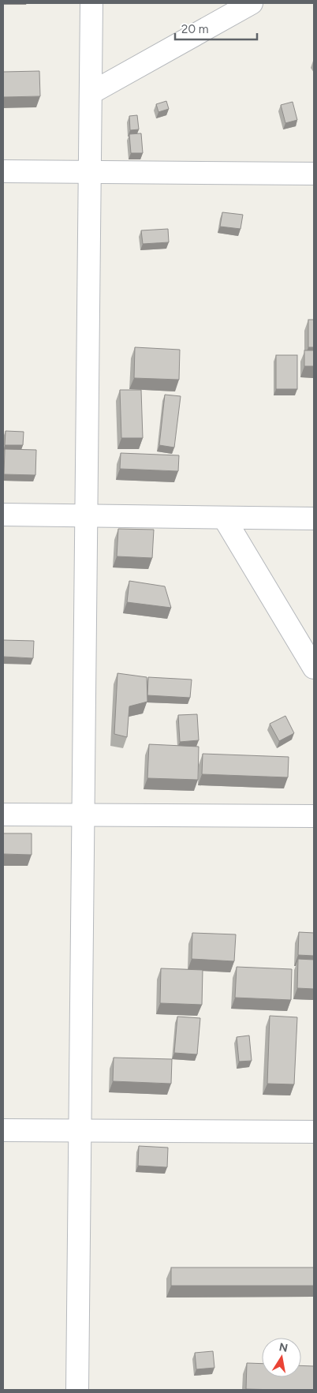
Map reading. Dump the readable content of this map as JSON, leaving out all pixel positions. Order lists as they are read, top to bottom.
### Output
{
  "scale_bar": "20 m",
  "north": "top"
}
